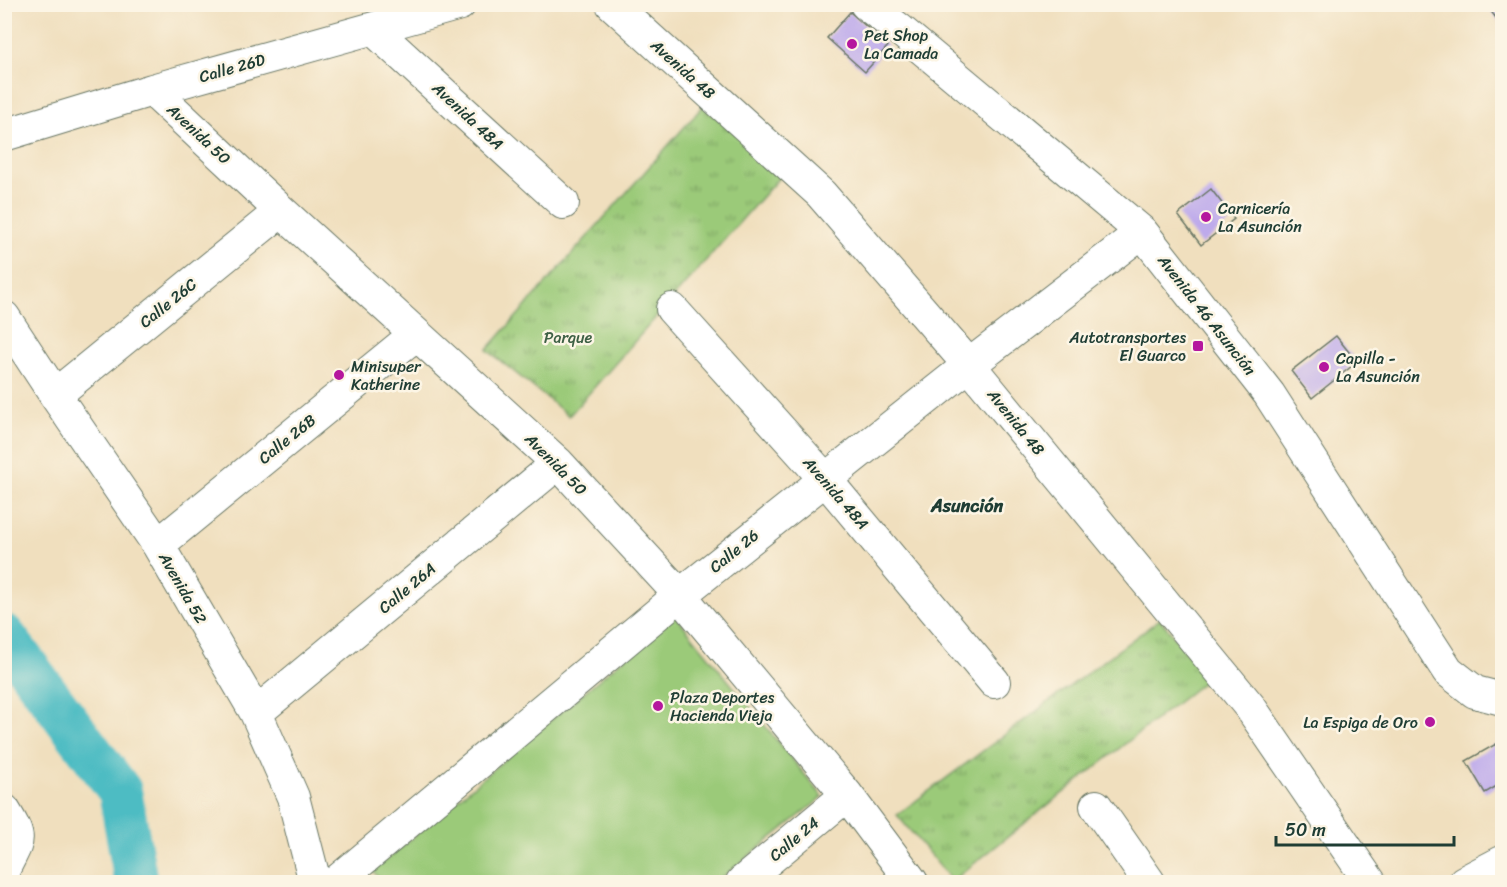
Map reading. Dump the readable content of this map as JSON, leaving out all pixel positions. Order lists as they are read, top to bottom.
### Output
{
  "streets": {
    "street": [
      "Calle 26D",
      "Avenida 48",
      "Avenida 48A",
      "Avenida 50",
      "Calle 26C",
      "Avenida 46 Asunción",
      "Calle 26B",
      "Calle 26",
      "Avenida 52",
      "Calle 26A",
      "Calle 24"
    ]
  },
  "crossings": [
    ["Calle 26D", "Avenida 48A"],
    ["Calle 26D", "Avenida 50"],
    ["Avenida 48", "Calle 26"],
    ["Avenida 48A", "Calle 26"],
    ["Avenida 50", "Calle 26C"],
    ["Avenida 50", "Calle 26B"],
    ["Avenida 50", "Calle 26"],
    ["Avenida 50", "Calle 26A"],
    ["Avenida 50", "Calle 24"],
    ["Calle 26C", "Avenida 52"],
    ["Avenida 46 Asunción", "Calle 26"],
    ["Calle 26B", "Avenida 52"],
    ["Avenida 52", "Calle 26A"]
  ],
  "districts": ["Asunción"],
  "parks": ["Parque"],
  "places": {
    "other": [
      "Pet Shop La Camada",
      "Carnicería La Asunción",
      "Capilla - La Asunción",
      "Minisuper Katherine",
      "Plaza Deportes Hacienda Vieja",
      "La Espiga de Oro"
    ],
    "transit": ["Autotransportes El Guarco"]
  },
  "scale_bar": "50 m"
}
